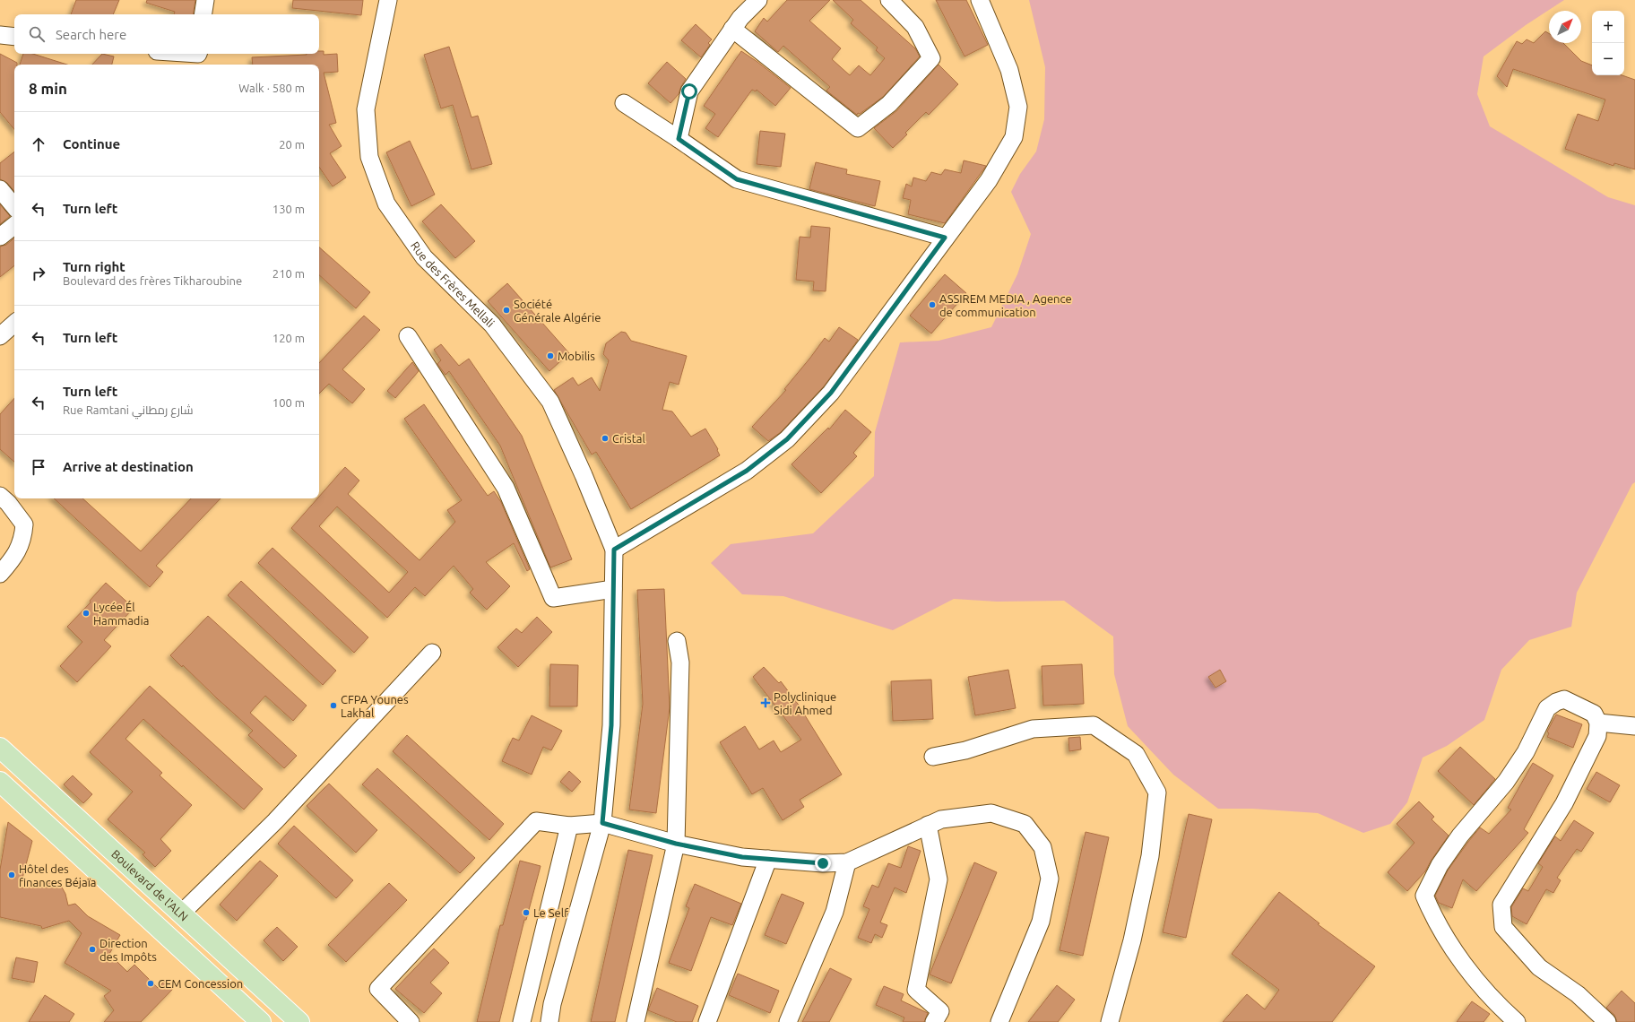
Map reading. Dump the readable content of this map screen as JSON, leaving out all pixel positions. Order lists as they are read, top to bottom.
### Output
{
  "streets": {
    "main road": ["Boulevard de l'ALN"],
    "street": ["Rue des Frères Mellali"]
  },
  "places": {
    "other": [
      "ASSIREM MEDIA , Agence de communication",
      "Société Générale Algérie",
      "Mobilis",
      "Cristal",
      "Lycée Él Hammadia",
      "CFPA Younes Lakhal",
      "Hôtel des finances Béjaïa",
      "Le Self",
      "Direction des Impôts",
      "CEM Concession"
    ],
    "health": ["Polyclinique Sidi Ahmed"]
  },
  "north": "top right",
  "page": {
    "map_buttons": ["+", "−"],
    "search": "Search here",
    "heading": ["8 min", "Walk · 580 m"],
    "list": [
      ["Continue", "20 m"],
      ["Turn left", "130 m"],
      ["Turn right", "Boulevard des frères Tikharoubine", "210 m"],
      ["Turn left", "120 m"],
      ["Turn left", "Rue Ramtani شارع رمطاني", "100 m"],
      "Arrive at destination"
    ]
  }
}
